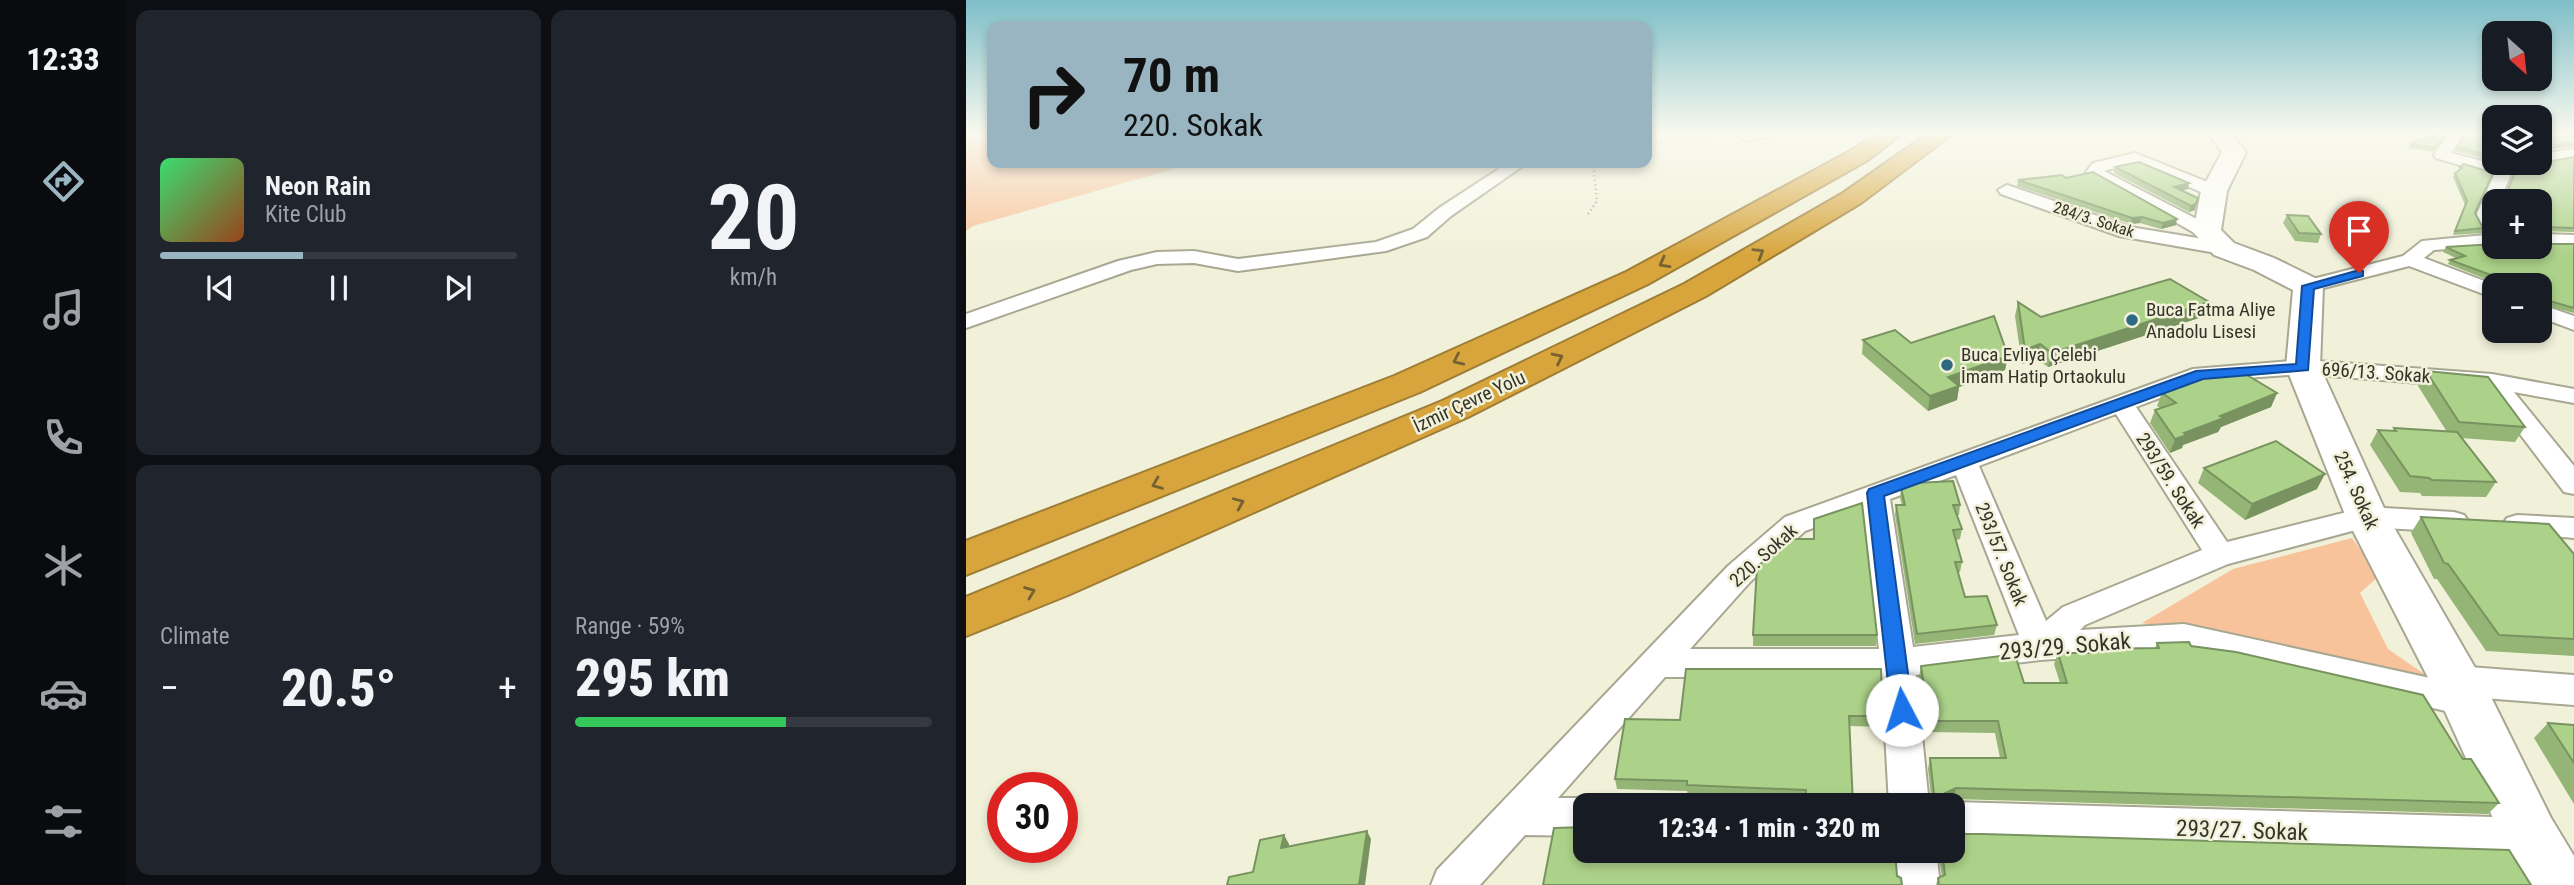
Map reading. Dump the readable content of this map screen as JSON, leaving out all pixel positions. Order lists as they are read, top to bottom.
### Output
{
  "streets": {
    "highway": ["İzmir Çevre Yolu"],
    "street": [
      "284/3. Sokak",
      "696/13. Sokak",
      "293/59. Sokak",
      "254. Sokak",
      "293/57. Sokak",
      "220. Sokak",
      "293/29. Sokak",
      "293/27. Sokak"
    ]
  },
  "crossings": [
    ["696/13. Sokak", "254. Sokak"],
    ["696/13. Sokak", "220. Sokak"],
    ["293/59. Sokak", "220. Sokak"],
    ["254. Sokak", "220. Sokak"],
    ["254. Sokak", "293/29. Sokak"],
    ["254. Sokak", "293/27. Sokak"],
    ["293/57. Sokak", "220. Sokak"],
    ["293/57. Sokak", "293/29. Sokak"],
    ["220. Sokak", "293/29. Sokak"]
  ],
  "places": ["Buca Fatma Aliye Anadolu Lisesi", "Buca Evliya Çelebi İmam Hatip Ortaokulu"],
  "north": "bottom right",
  "page": {
    "tabs": "12:33",
    "tile": [
      ["20", "km/h"],
      "Climate",
      ["Range · 59%", "295 km"]
    ],
    "map_buttons": ["+", "−"],
    "turn": ["70 m", "220. Sokak"],
    "song": ["Neon Rain", "Kite Club"],
    "heat": ["−", "20.5°", "+"],
    "limit": "30",
    "trip": "12:34 · 1 min · 320 m"
  }
}
